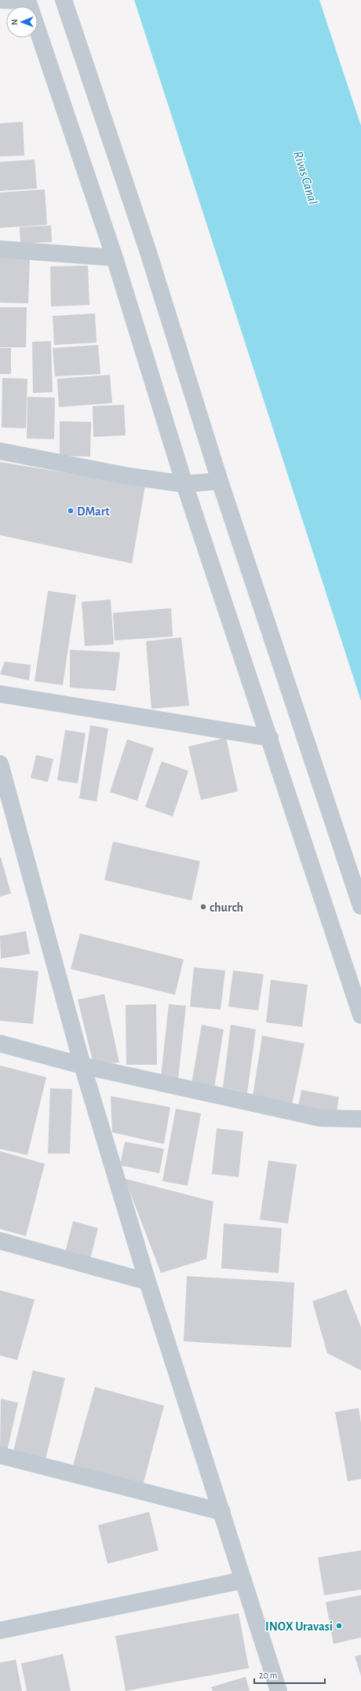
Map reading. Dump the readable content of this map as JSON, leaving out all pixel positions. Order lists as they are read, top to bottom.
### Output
{
  "water": ["Rivas Canal"],
  "places": ["DMart", "church", "INOX Uravasi"],
  "scale_bar": "20 m",
  "north": "left"
}
